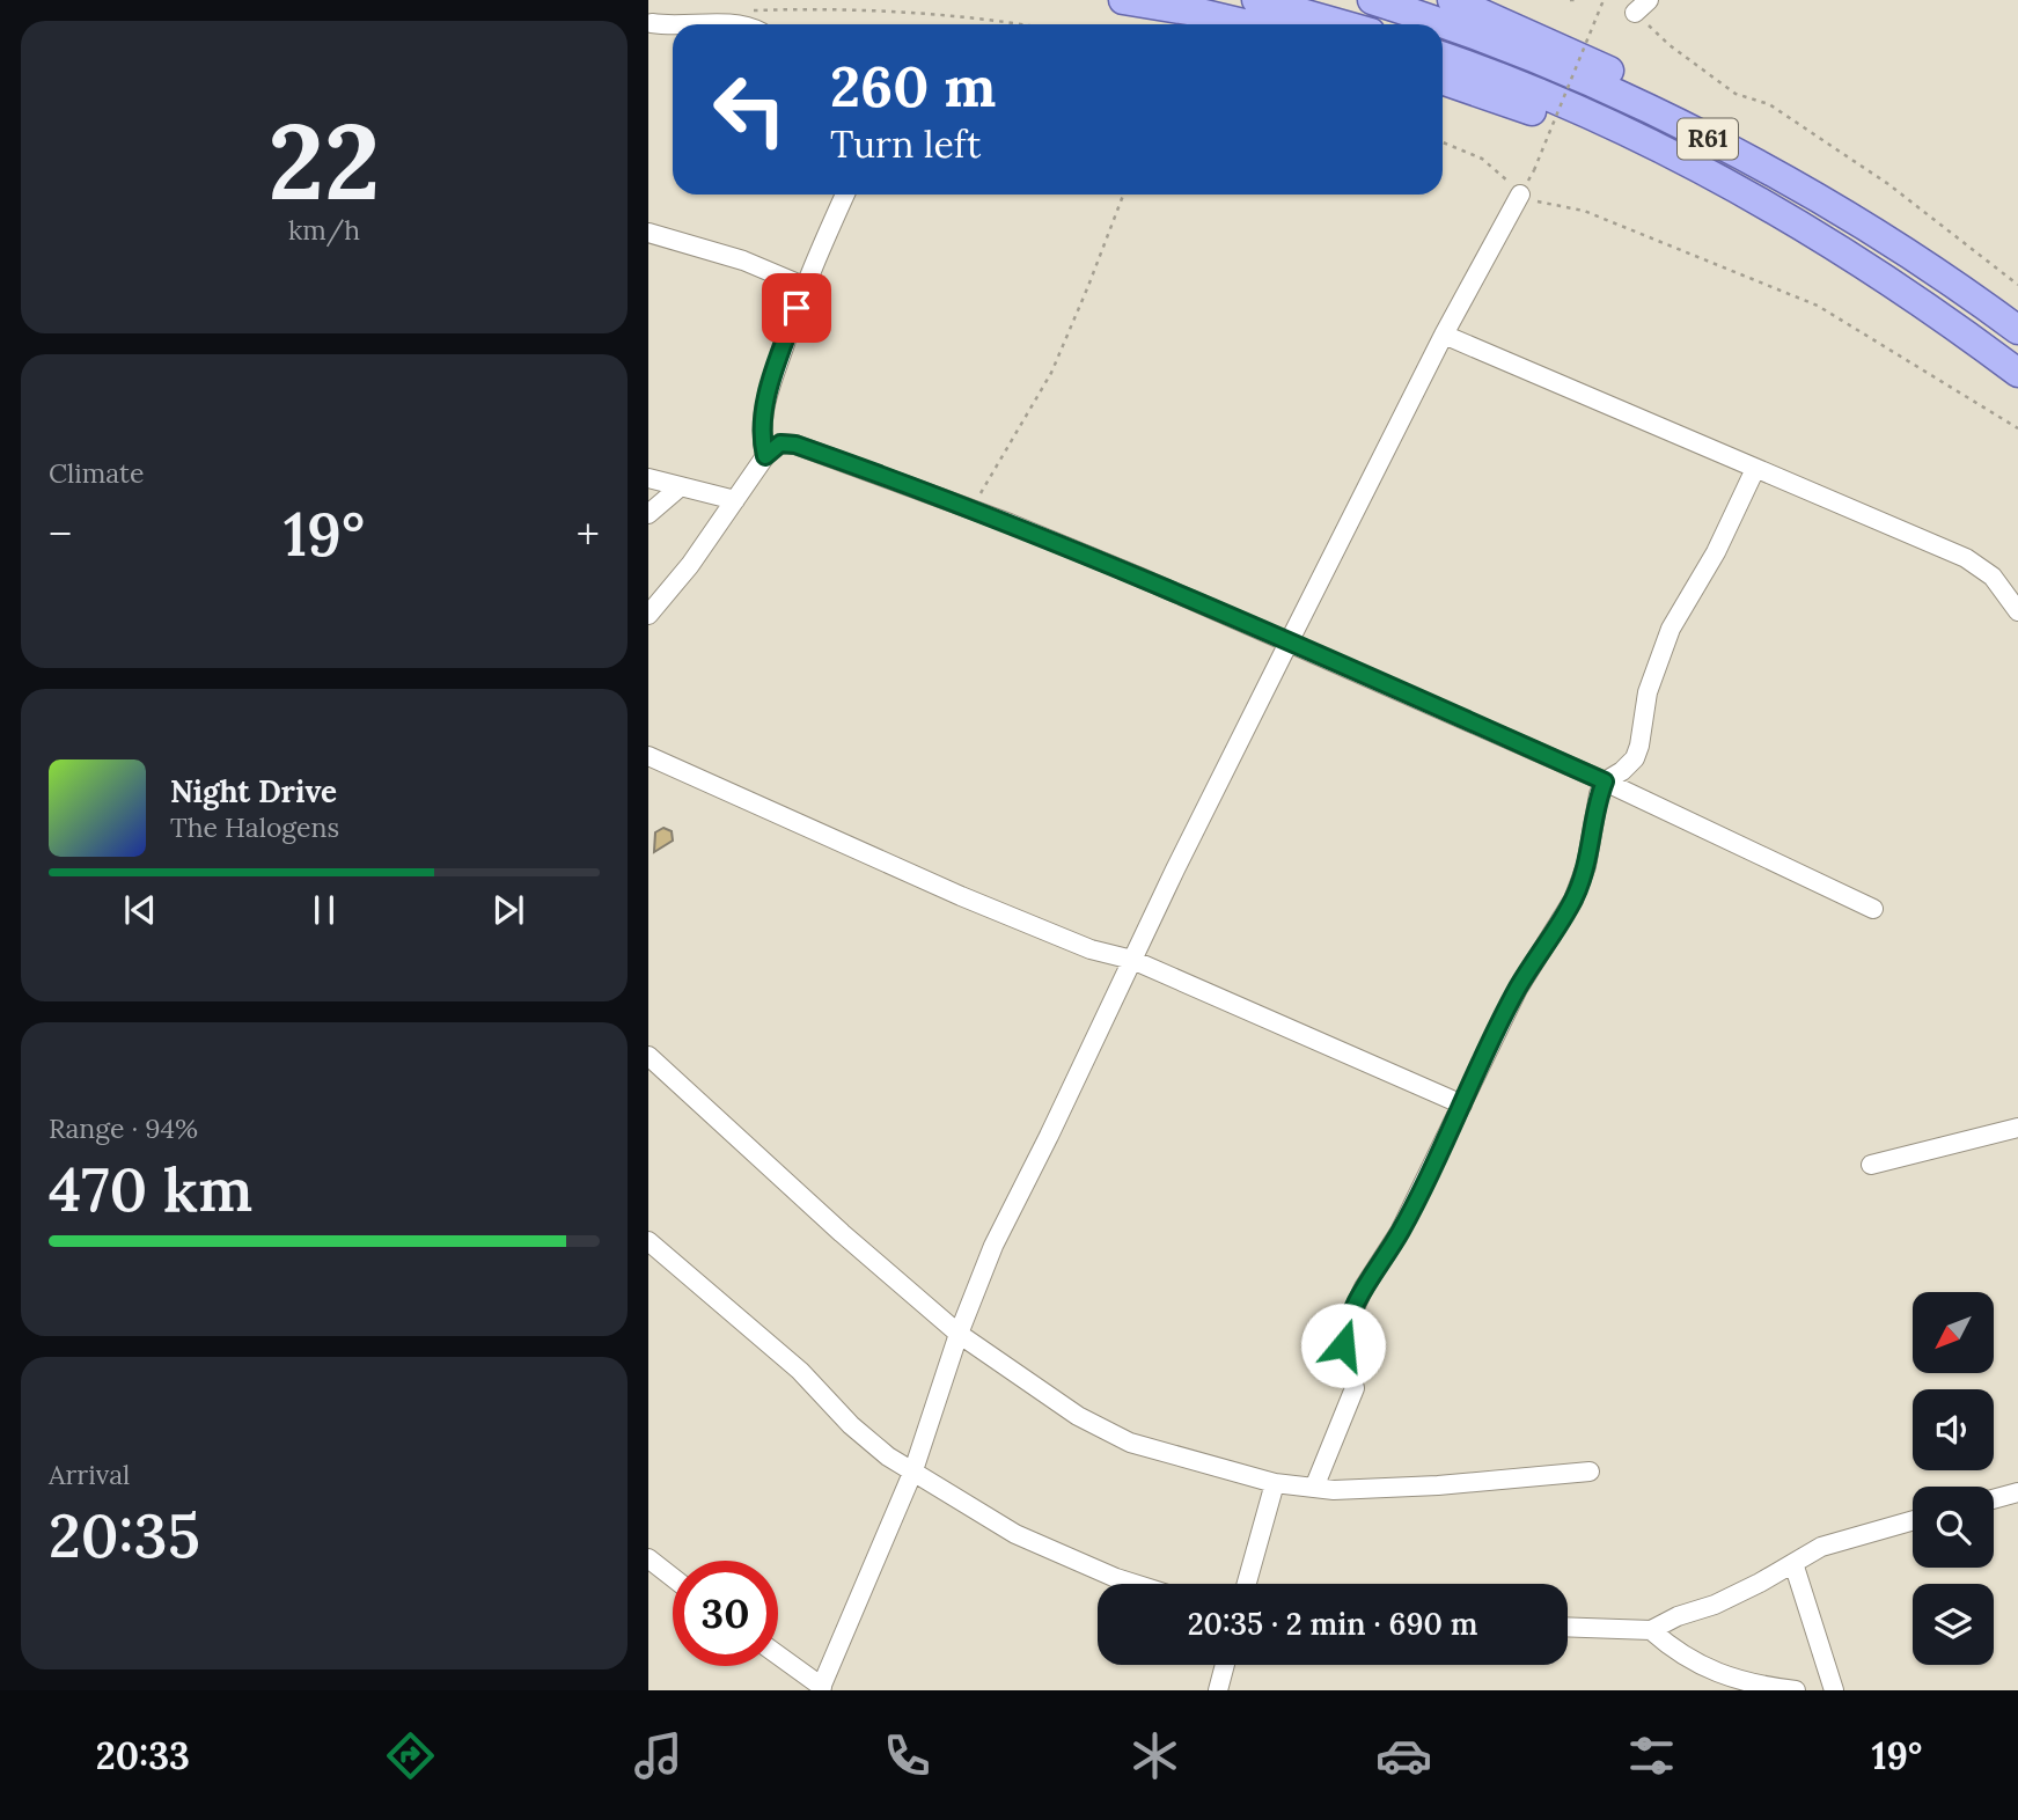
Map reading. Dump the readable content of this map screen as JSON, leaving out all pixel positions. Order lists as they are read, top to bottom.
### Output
{
  "streets": {
    "main road": ["R61"]
  },
  "north": "bottom left",
  "page": {
    "tile": [
      ["22", "km/h"],
      "Climate",
      ["Range · 94%", "470 km"],
      ["Arrival", "20:35"]
    ],
    "turn": ["260 m", "Turn left"],
    "heat": ["−", "19°", "+"],
    "song": ["Night Drive", "The Halogens"],
    "limit": "30",
    "trip": "20:35 · 2 min · 690 m",
    "tabs": ["20:33", "19°"]
  }
}
